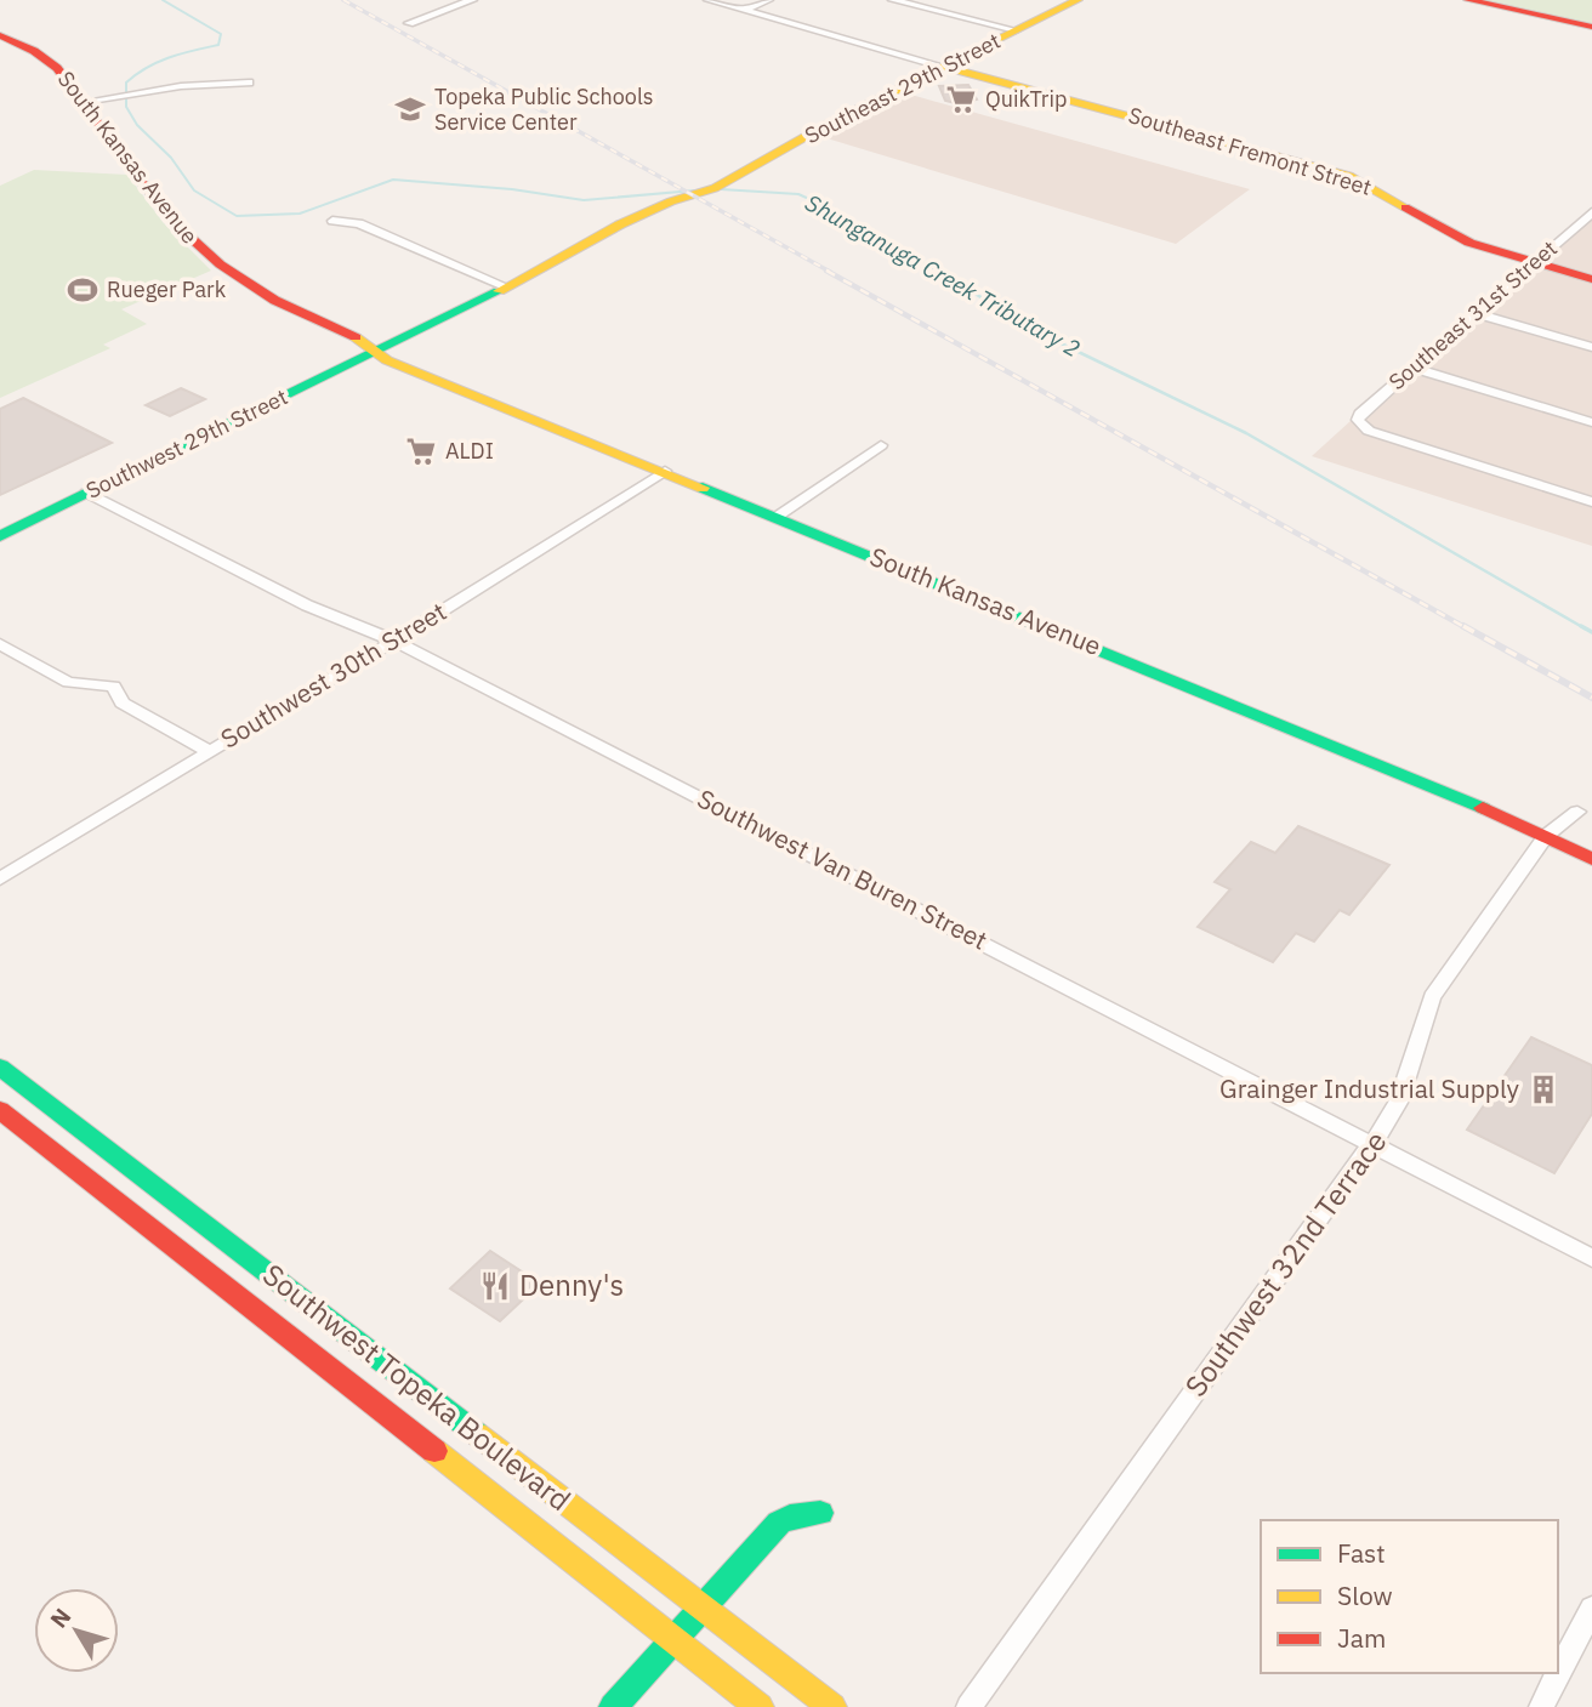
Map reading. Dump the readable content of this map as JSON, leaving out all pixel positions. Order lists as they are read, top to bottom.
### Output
{
  "streets": {
    "main road": [
      "Southeast 29th Street",
      "Southeast Fremont Street",
      "South Kansas Avenue",
      "Southwest 29th Street",
      "Southwest Topeka Boulevard"
    ],
    "street": [
      "Southeast 31st Street",
      "Southwest 30th Street",
      "Southwest Van Buren Street",
      "Southwest 32nd Terrace"
    ]
  },
  "crossings": [
    ["Southeast 29th Street", "Southeast Fremont Street"],
    ["Southeast 29th Street", "South Kansas Avenue"],
    ["Southeast 29th Street", "Southwest 29th Street"],
    ["Southeast Fremont Street", "Southeast 31st Street"],
    ["South Kansas Avenue", "Southwest 29th Street"],
    ["South Kansas Avenue", "Southwest 30th Street"],
    ["South Kansas Avenue", "Southwest 32nd Terrace"],
    ["Southwest 29th Street", "Southwest Van Buren Street"],
    ["Southwest 30th Street", "Southwest Van Buren Street"],
    ["Southwest Van Buren Street", "Southwest 32nd Terrace"]
  ],
  "water": ["Shunganuga Creek Tributary 2"],
  "places": {
    "supermarket": ["QuikTrip", "ALDI"],
    "school or university": ["Topeka Public Schools Service Center"],
    "sports": ["Rueger Park"],
    "building": ["Grainger Industrial Supply"],
    "restaurant": ["Denny's"]
  },
  "legend": ["Fast", "Slow", "Jam"],
  "north": "top left"
}
